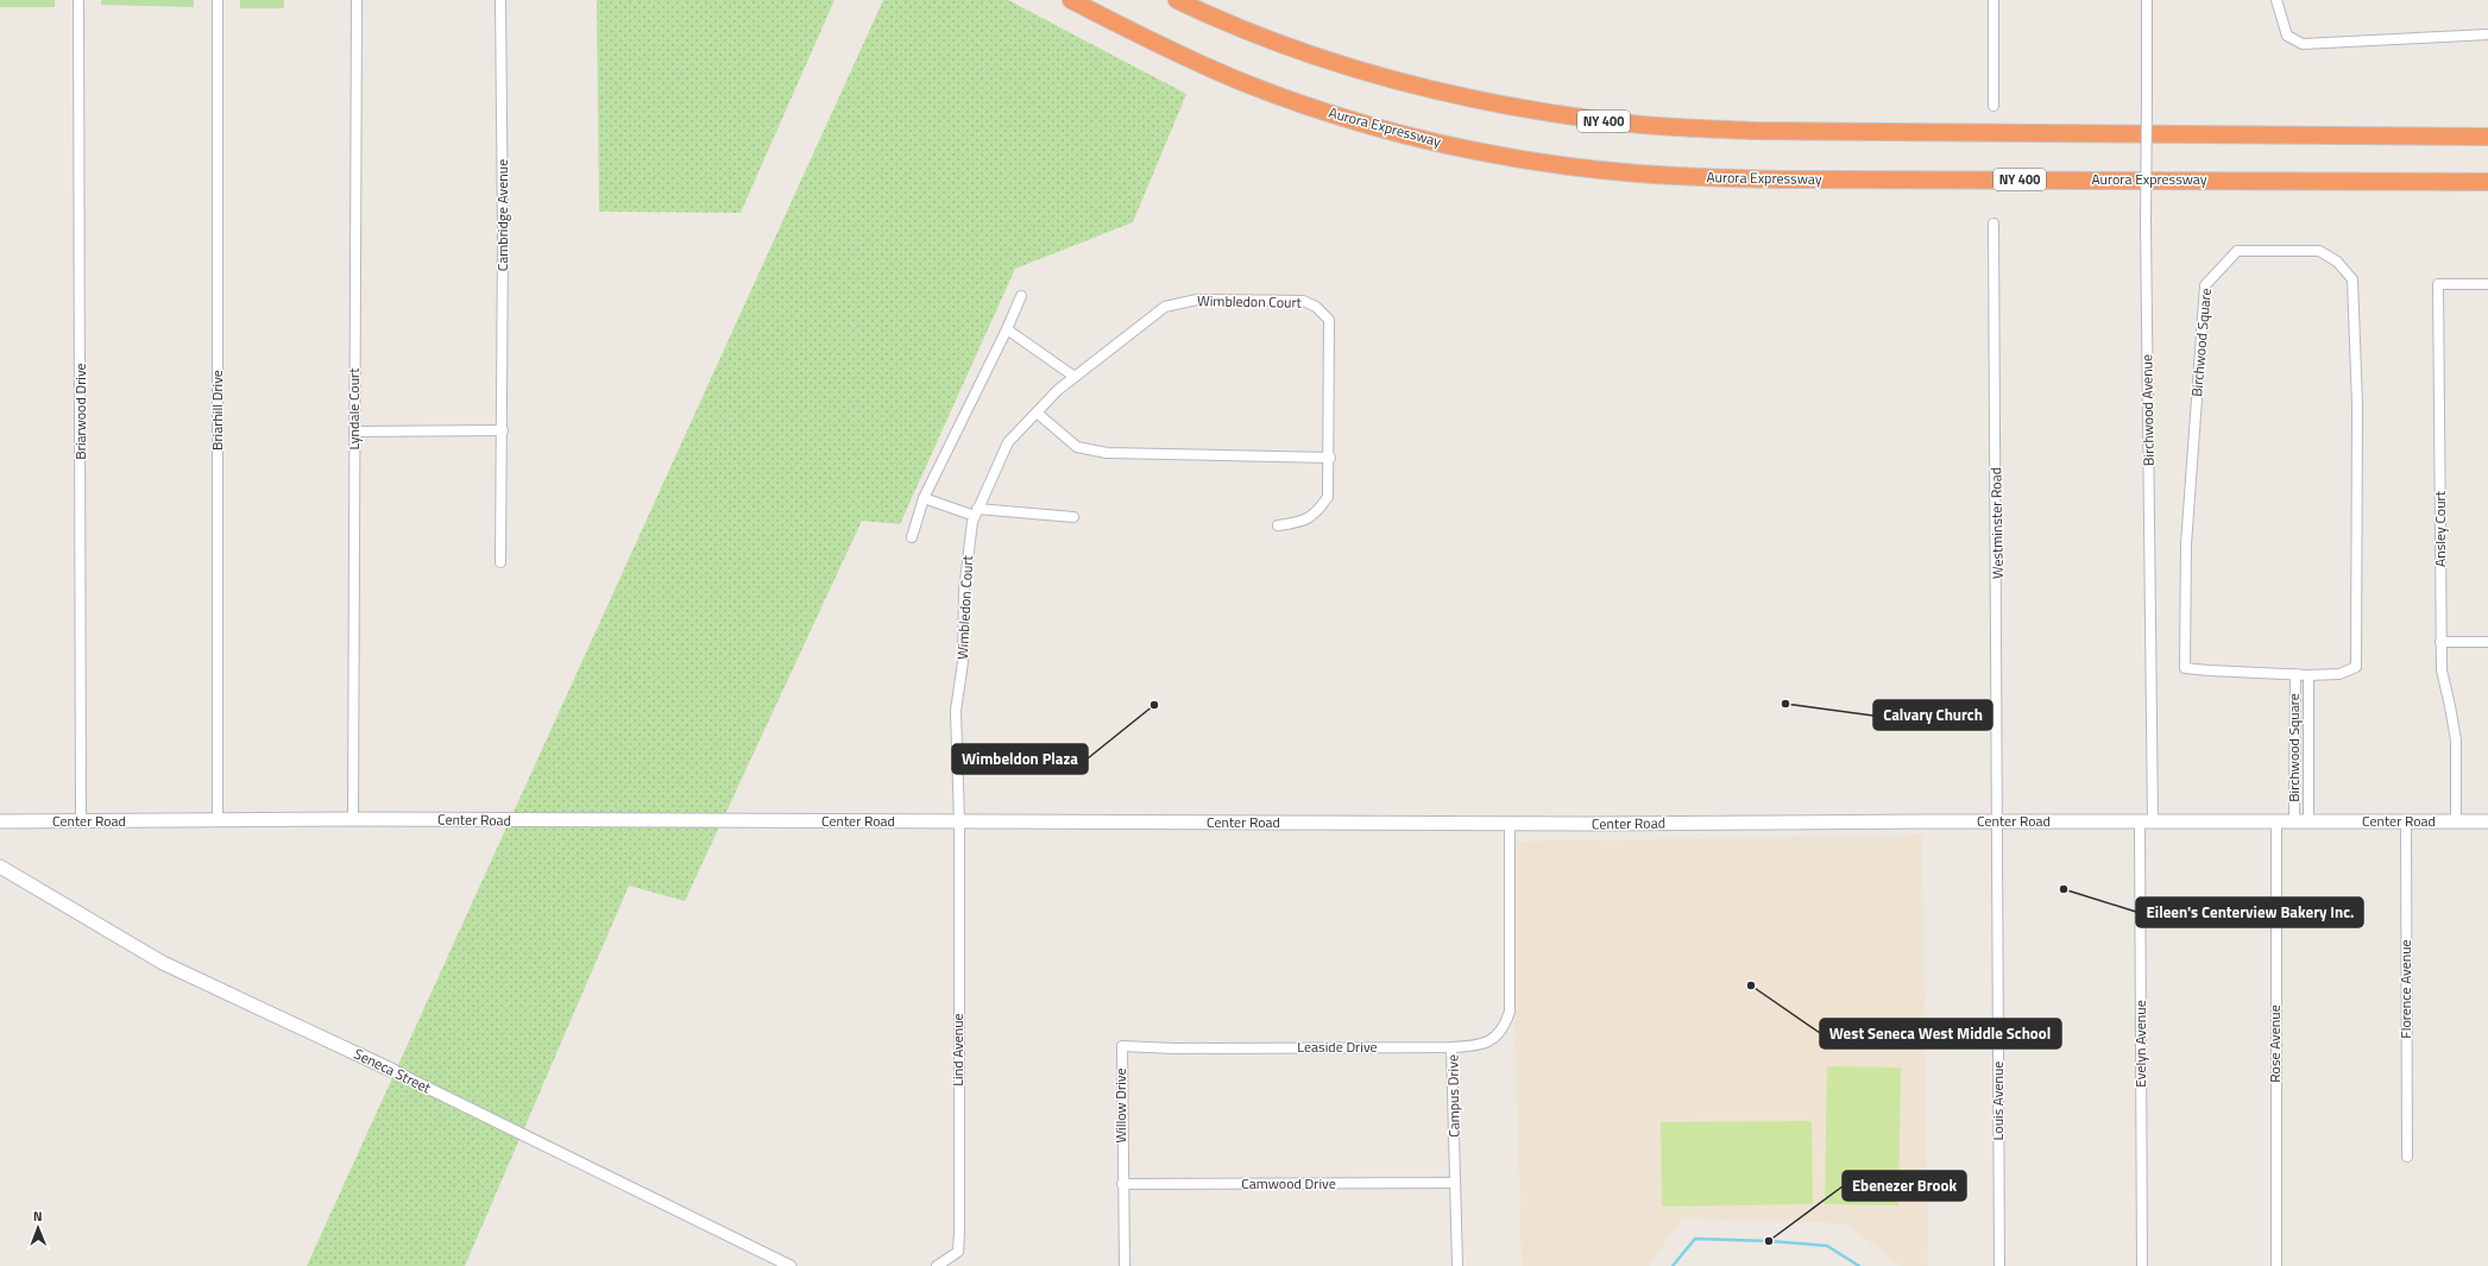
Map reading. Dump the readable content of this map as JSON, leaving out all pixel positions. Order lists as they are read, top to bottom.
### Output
{
  "streets": {
    "highway": ["NY 400", "Aurora Expressway"],
    "main road": ["Center Road", "Seneca Street"],
    "street": [
      "Cambridge Avenue",
      "Wimbledon Court",
      "Birchwood Square",
      "Lyndale Court",
      "Briarhill Drive",
      "Birchwood Avenue",
      "Briarwood Drive",
      "Westminster Road",
      "Ansley Court",
      "Florence Avenue",
      "Evelyn Avenue",
      "Rose Avenue",
      "Leaside Drive",
      "Lind Avenue",
      "Campus Drive",
      "Louis Avenue",
      "Willow Drive",
      "Camwood Drive"
    ]
  },
  "crossings": [
    ["Wimbledon Court", "Center Road"],
    ["Wimbledon Court", "Lind Avenue"],
    ["Birchwood Square", "Center Road"],
    ["Lyndale Court", "Center Road"],
    ["Briarhill Drive", "Center Road"],
    ["Birchwood Avenue", "Center Road"],
    ["Birchwood Avenue", "Evelyn Avenue"],
    ["Briarwood Drive", "Center Road"],
    ["Westminster Road", "Center Road"],
    ["Westminster Road", "Louis Avenue"],
    ["Ansley Court", "Center Road"],
    ["Center Road", "Florence Avenue"],
    ["Center Road", "Evelyn Avenue"],
    ["Center Road", "Rose Avenue"],
    ["Center Road", "Lind Avenue"],
    ["Center Road", "Campus Drive"],
    ["Center Road", "Louis Avenue"],
    ["Leaside Drive", "Campus Drive"],
    ["Leaside Drive", "Willow Drive"],
    ["Campus Drive", "Camwood Drive"],
    ["Willow Drive", "Camwood Drive"]
  ],
  "places": [
    "Calvary Church",
    "Wimbeldon Plaza",
    "Eileen's Centerview Bakery Inc.",
    "West Seneca West Middle School",
    "Ebenezer Brook"
  ],
  "north": "top"
}
